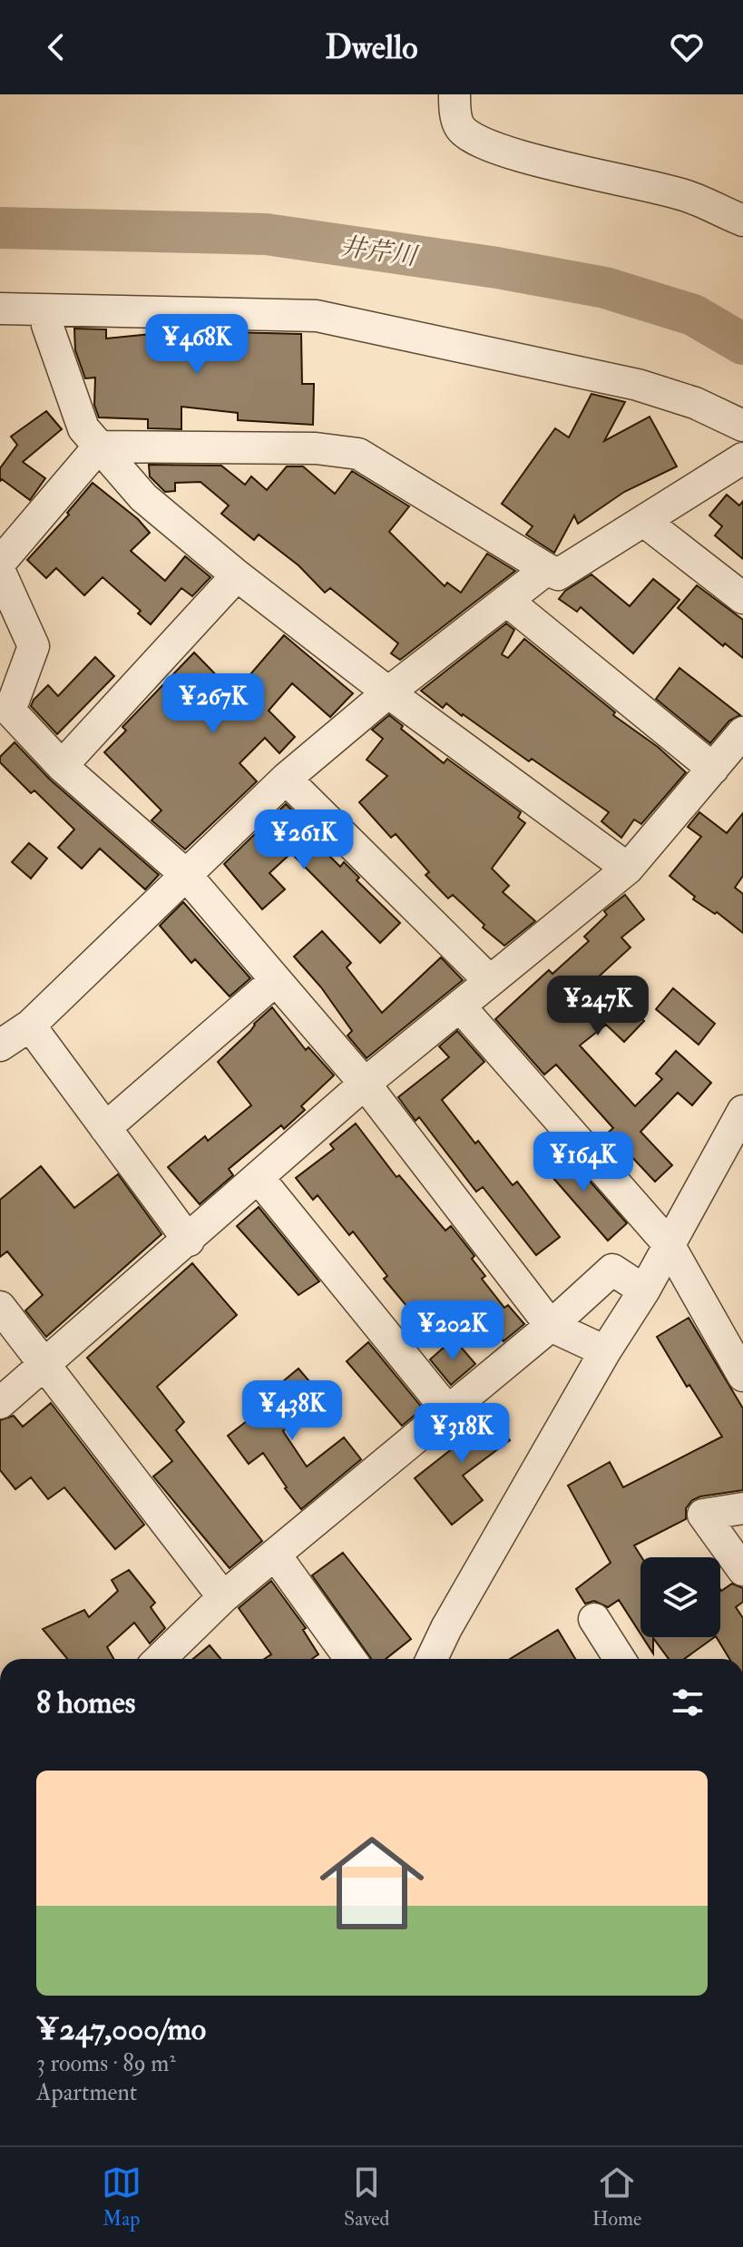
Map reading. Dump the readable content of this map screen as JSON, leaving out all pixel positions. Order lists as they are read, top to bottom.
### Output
{
  "water": ["井芹川"],
  "page": {
    "header": "Dwello",
    "price": [
      "¥468K",
      "¥267K",
      "¥261K",
      "¥247K",
      "¥164K",
      "¥202K",
      "¥438K",
      "¥318K"
    ],
    "heading": "8 homes",
    "list": [
      {
        "name": "¥247,000/mo",
        "note": "3 rooms · 89 m² · Apartment"
      }
    ],
    "tabs": ["Map", "Saved", "Home"]
  }
}
